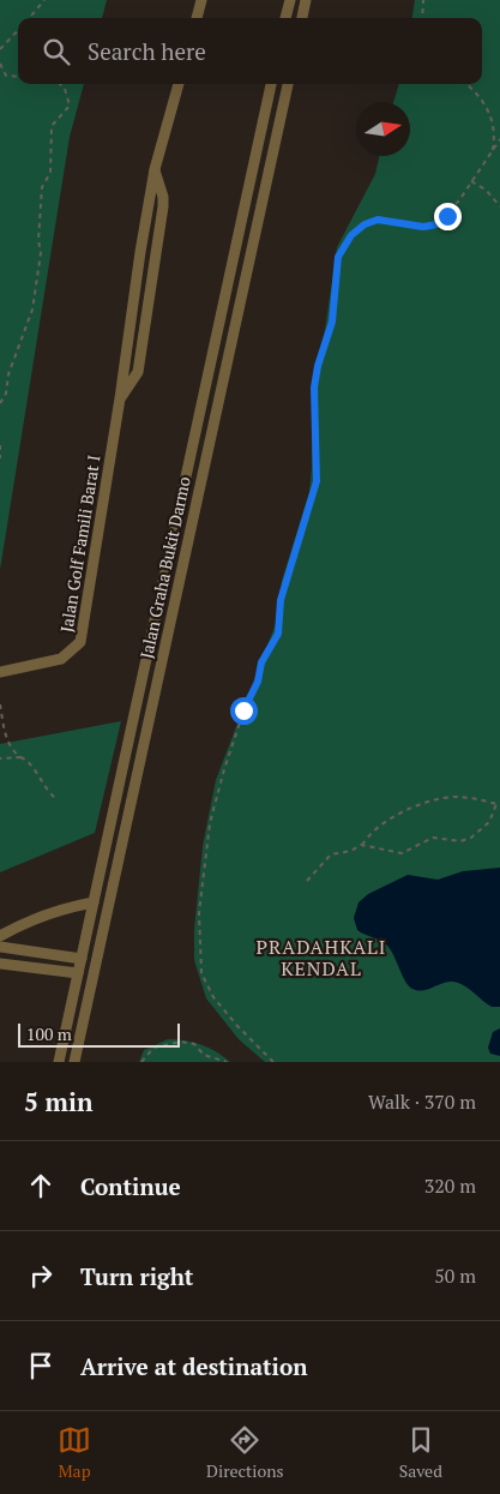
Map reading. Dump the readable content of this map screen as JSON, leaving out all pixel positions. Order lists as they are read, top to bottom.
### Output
{
  "streets": {
    "street": ["Jalan Golf Famili Barat I", "Jalan Graha Bukit Darmo"]
  },
  "districts": ["PRADAHKALI KENDAL"],
  "scale_bar": "100 m",
  "north": "right",
  "page": {
    "search": "Search here",
    "scale": "100 m",
    "heading": ["5 min", "Walk · 370 m"],
    "list": [
      ["Continue", "320 m"],
      ["Turn right", "50 m"],
      "Arrive at destination"
    ],
    "nav": ["Map", "Directions", "Saved"]
  }
}
